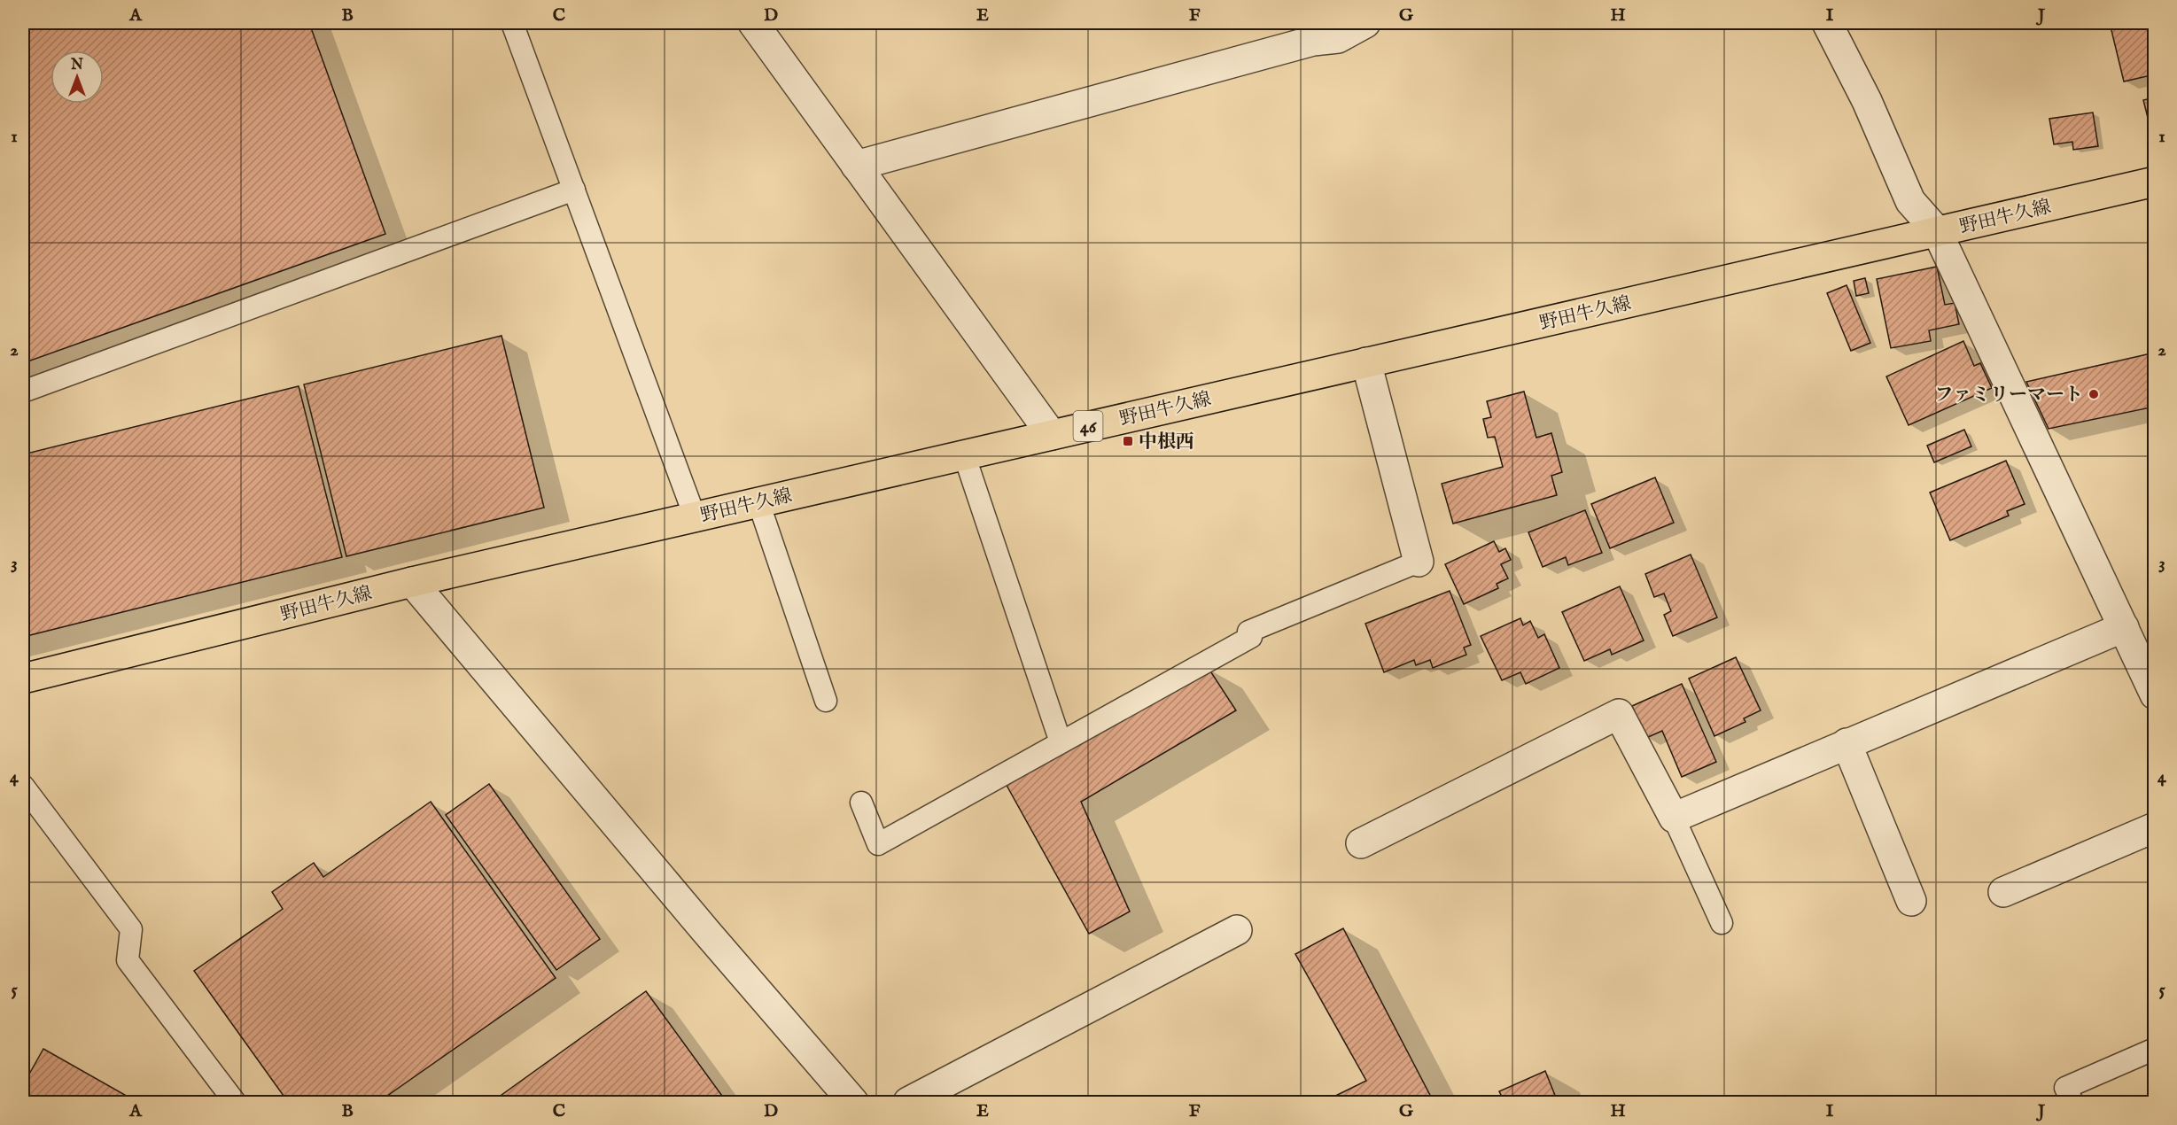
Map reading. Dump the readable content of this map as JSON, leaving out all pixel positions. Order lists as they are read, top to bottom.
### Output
{
  "streets": {
    "main road": ["野田牛久線", "46"]
  },
  "places": {
    "other": ["ファミリーマート"],
    "transit": ["中根西"]
  },
  "north": "top",
  "grid": {
    "columns": [
      "A",
      "B",
      "C",
      "D",
      "E",
      "F",
      "G",
      "H",
      "I",
      "J"
    ],
    "rows": [
      "1",
      "2",
      "3",
      "4",
      "5"
    ]
  }
}
